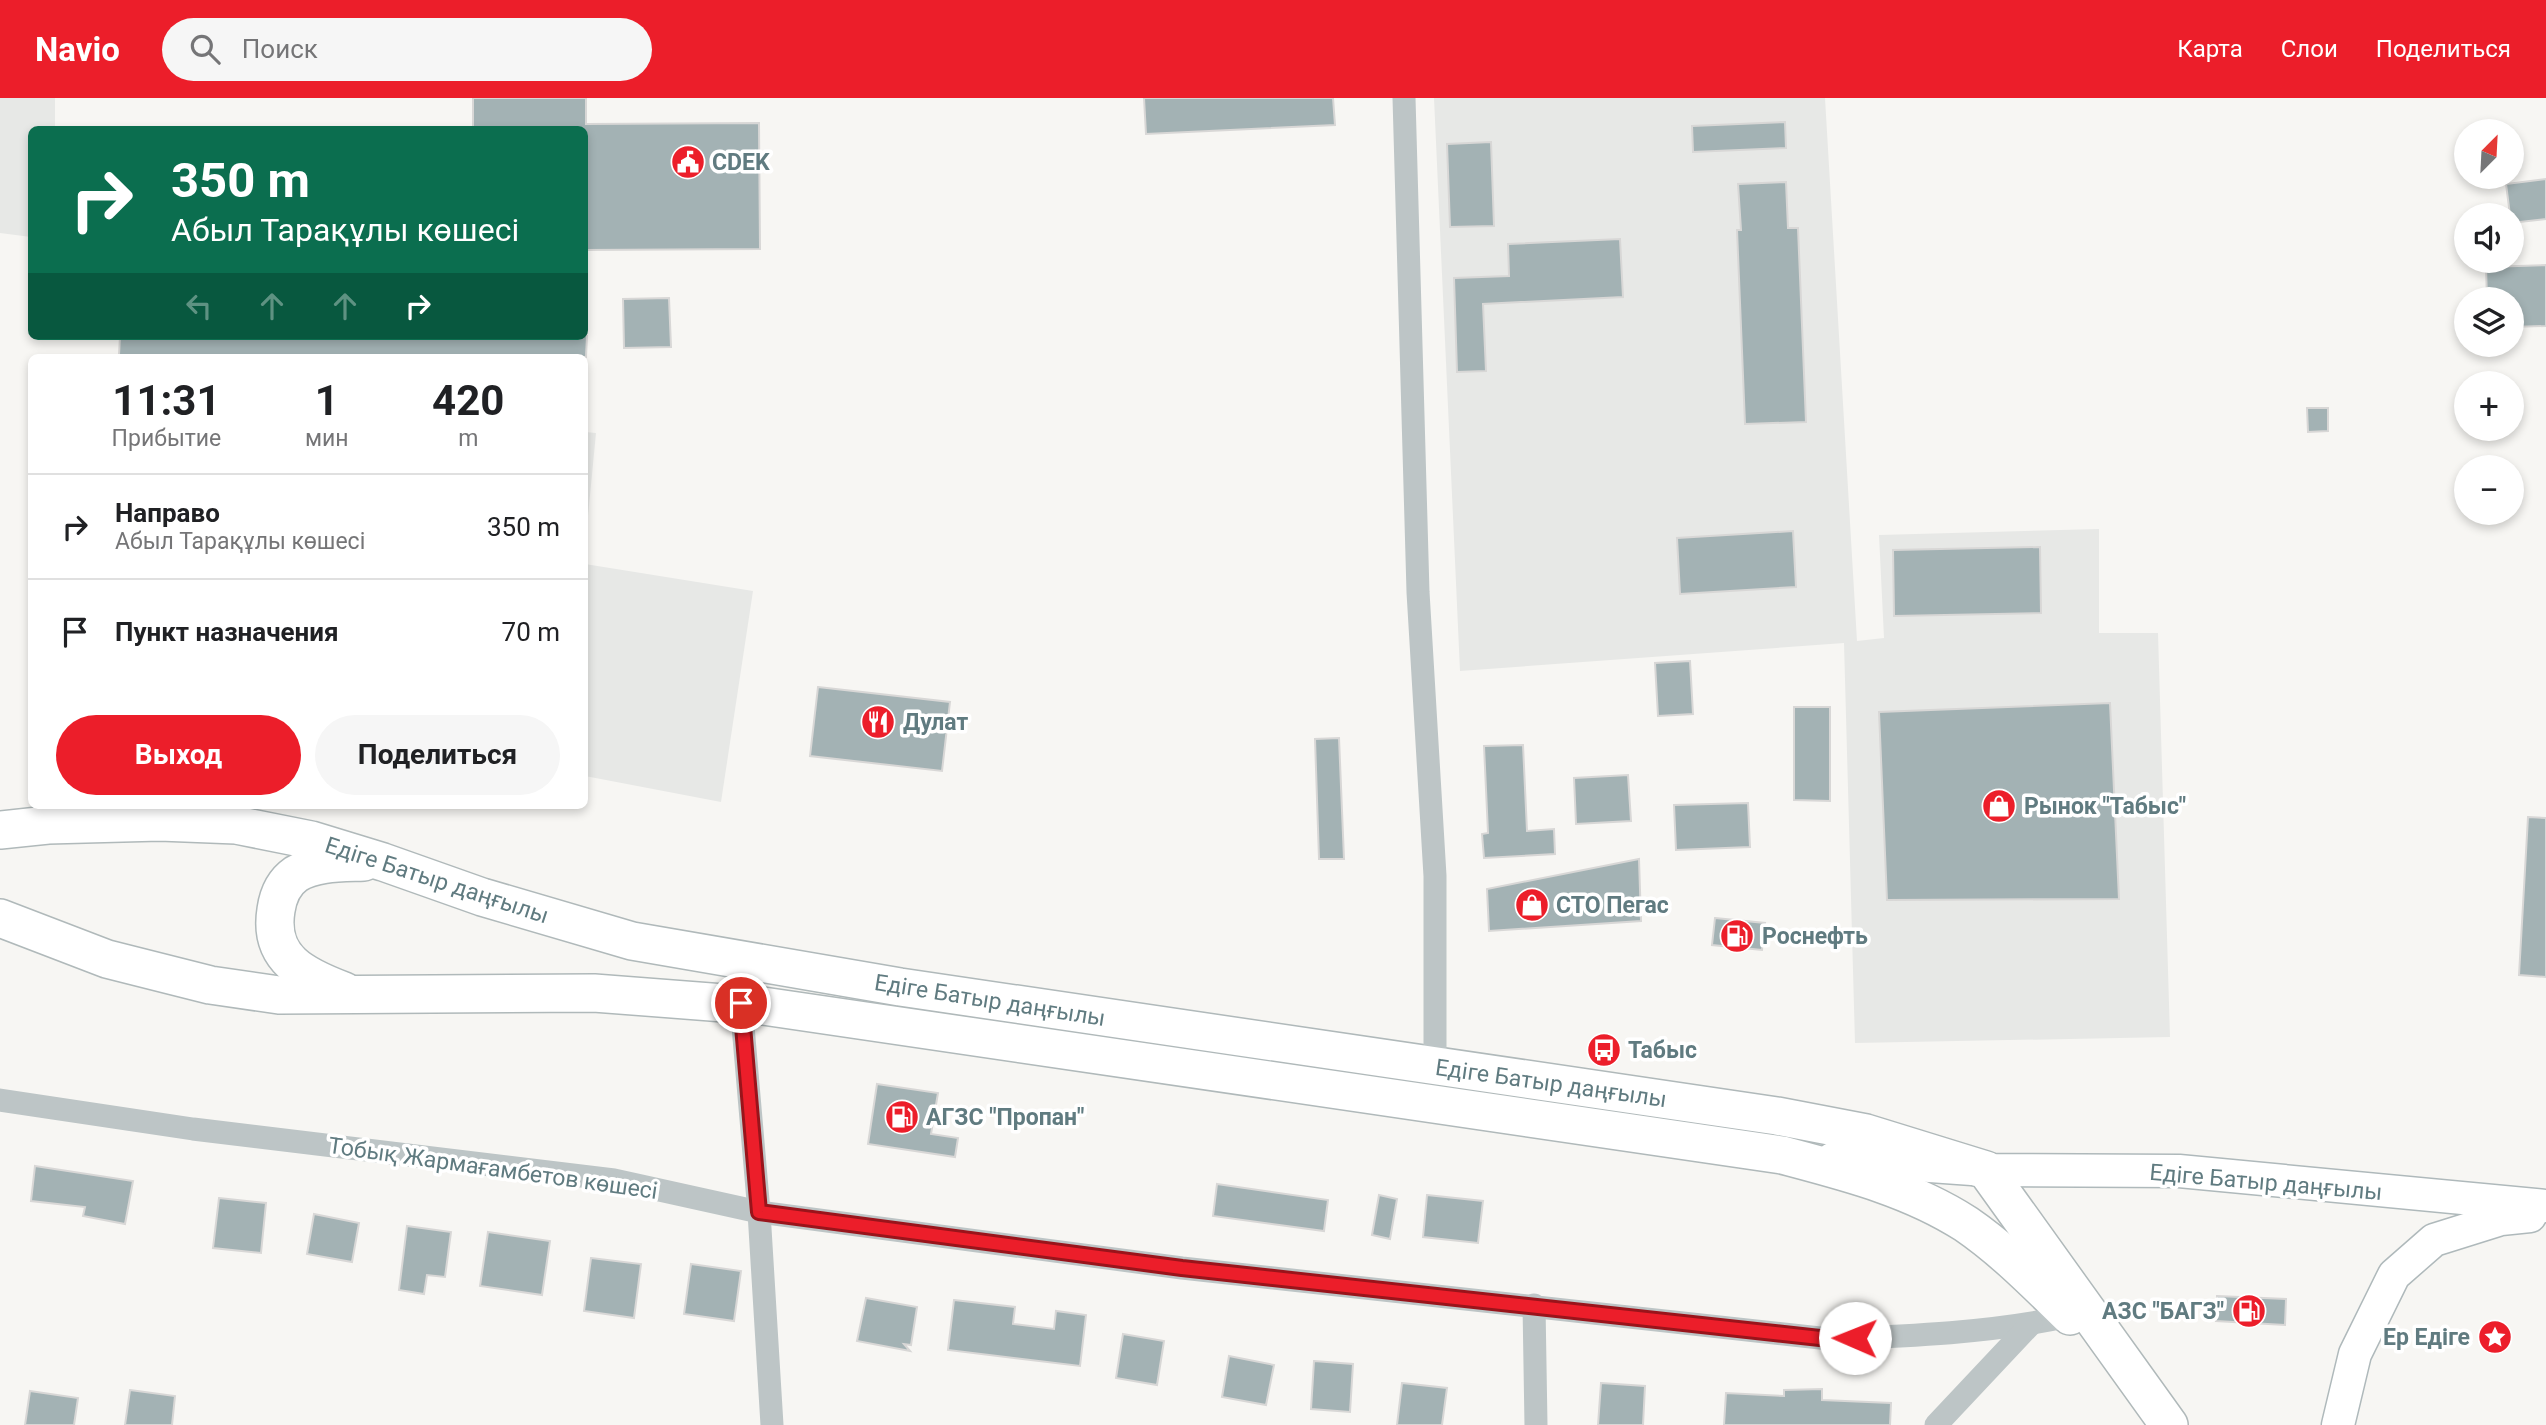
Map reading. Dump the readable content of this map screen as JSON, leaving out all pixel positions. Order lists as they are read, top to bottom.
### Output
{
  "streets": {
    "main road": ["Едіге Батыр даңғылы"],
    "street": ["Тобық Жармағамбетов көшесі"]
  },
  "places": {
    "public building": ["CDEK"],
    "restaurant": ["Дулат"],
    "shop": ["Рынок \"Табыс\"", "СТО Пегас"],
    "fuel station": ["Роснефть", "АГЗС \"Пропан\"", "АЗС \"БАГЗ\""],
    "bus stop": ["Табыс"],
    "place": ["Ер Едіге"]
  },
  "north": "top right",
  "page": {
    "header": "Navio",
    "search": "Поиск",
    "nav": ["Карта", "Слои", "Поделиться"],
    "map_buttons": ["+", "−"],
    "turn": ["350 m", "Абыл Тарақұлы көшесі"],
    "eta": [
      "11:31",
      "Прибытие",
      "1",
      "мин",
      "420",
      "m"
    ],
    "list": [
      {
        "name": "Направо",
        "note": "Абыл Тарақұлы көшесі",
        "value": "350 m"
      },
      {
        "name": "Пункт назначения",
        "value": "70 m"
      }
    ],
    "buttons": ["Выход", "Поделиться"]
  }
}
